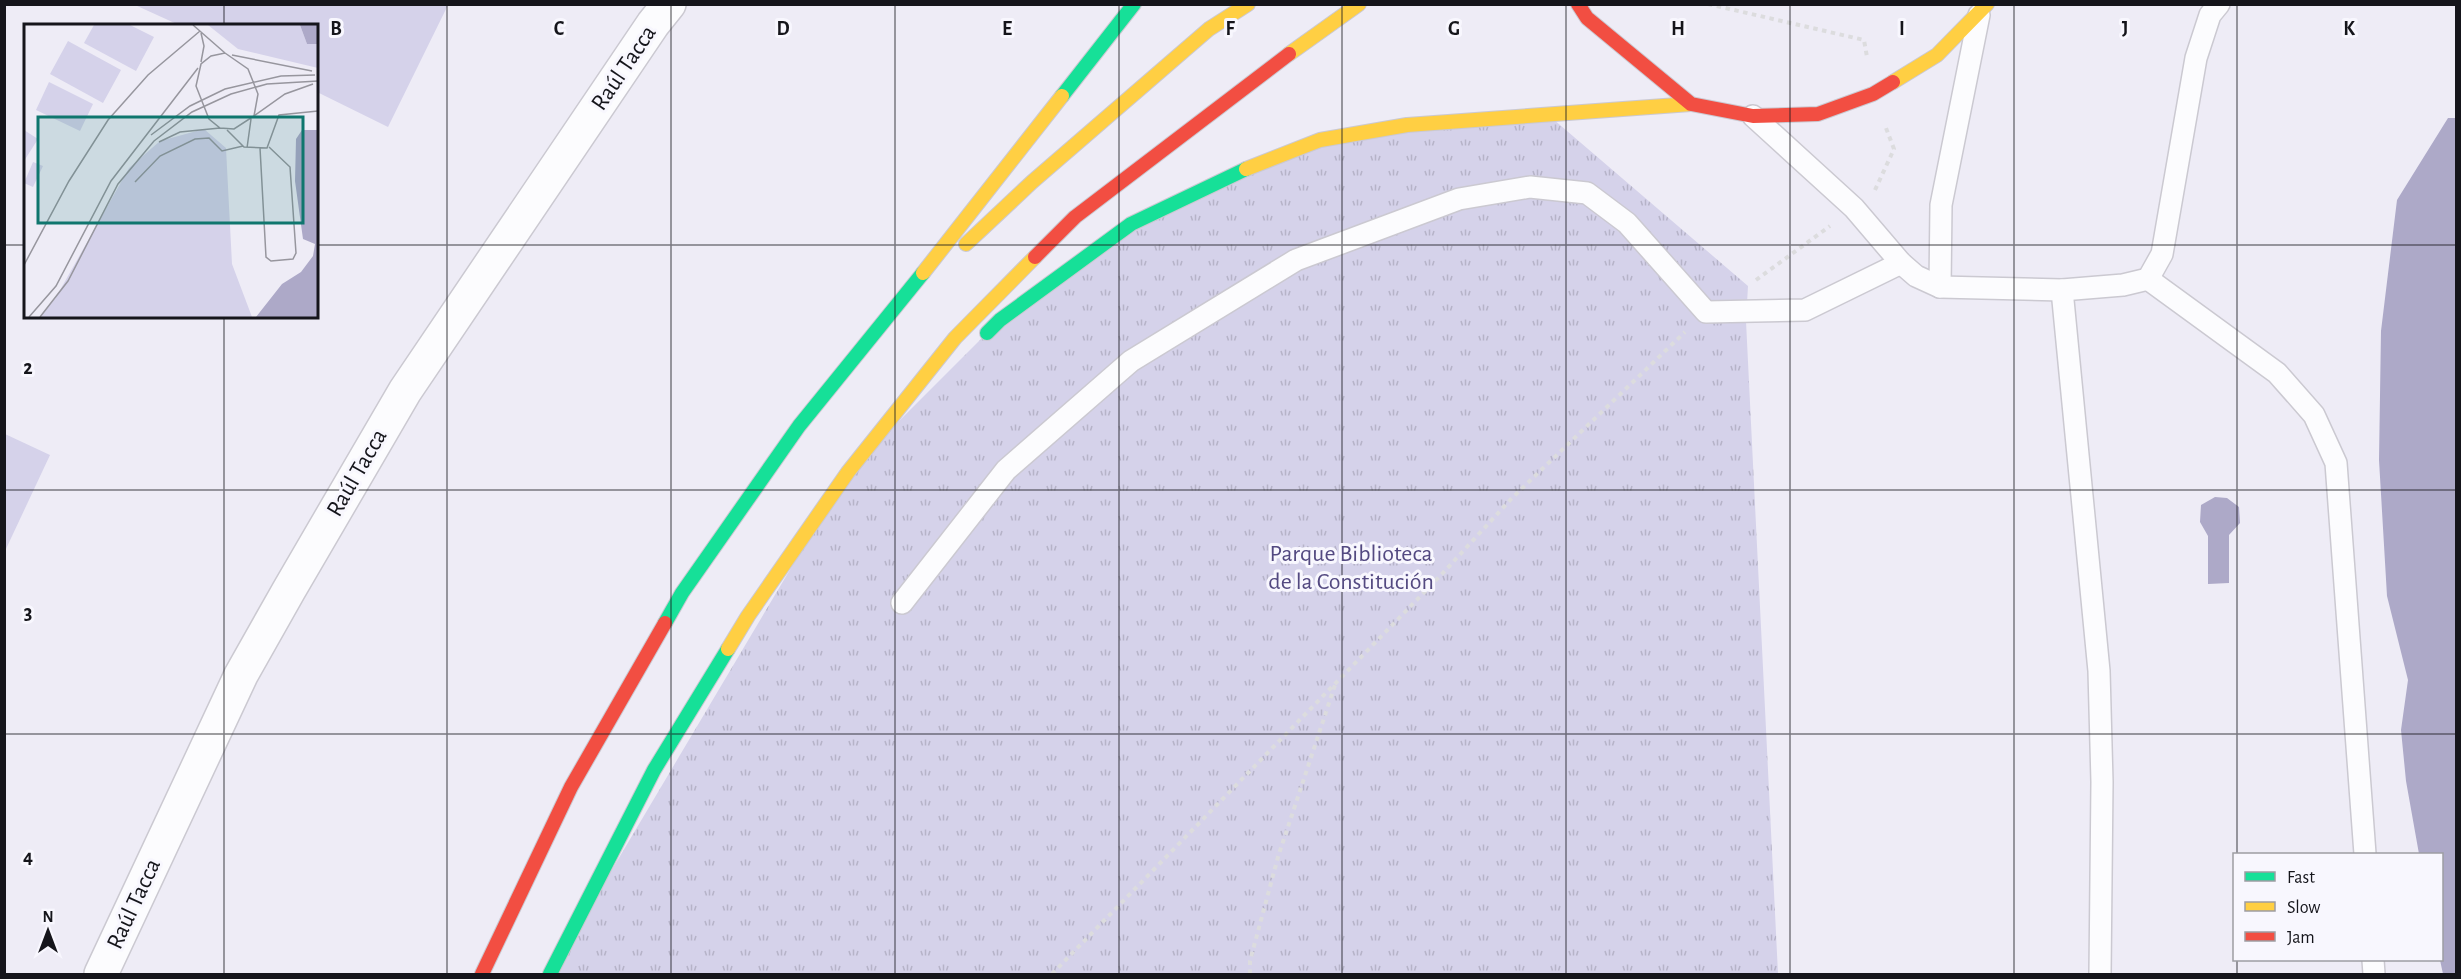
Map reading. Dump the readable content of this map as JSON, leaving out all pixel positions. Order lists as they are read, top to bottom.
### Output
{
  "streets": {
    "street": ["Raúl Tacca"]
  },
  "parks": ["Parque Biblioteca de la Constitución"],
  "legend": ["Fast", "Slow", "Jam"],
  "north": "top",
  "grid": {
    "columns": [
      "B",
      "C",
      "D",
      "E",
      "F",
      "G",
      "H",
      "I",
      "J",
      "K"
    ],
    "rows": ["2", "3", "4"]
  }
}
